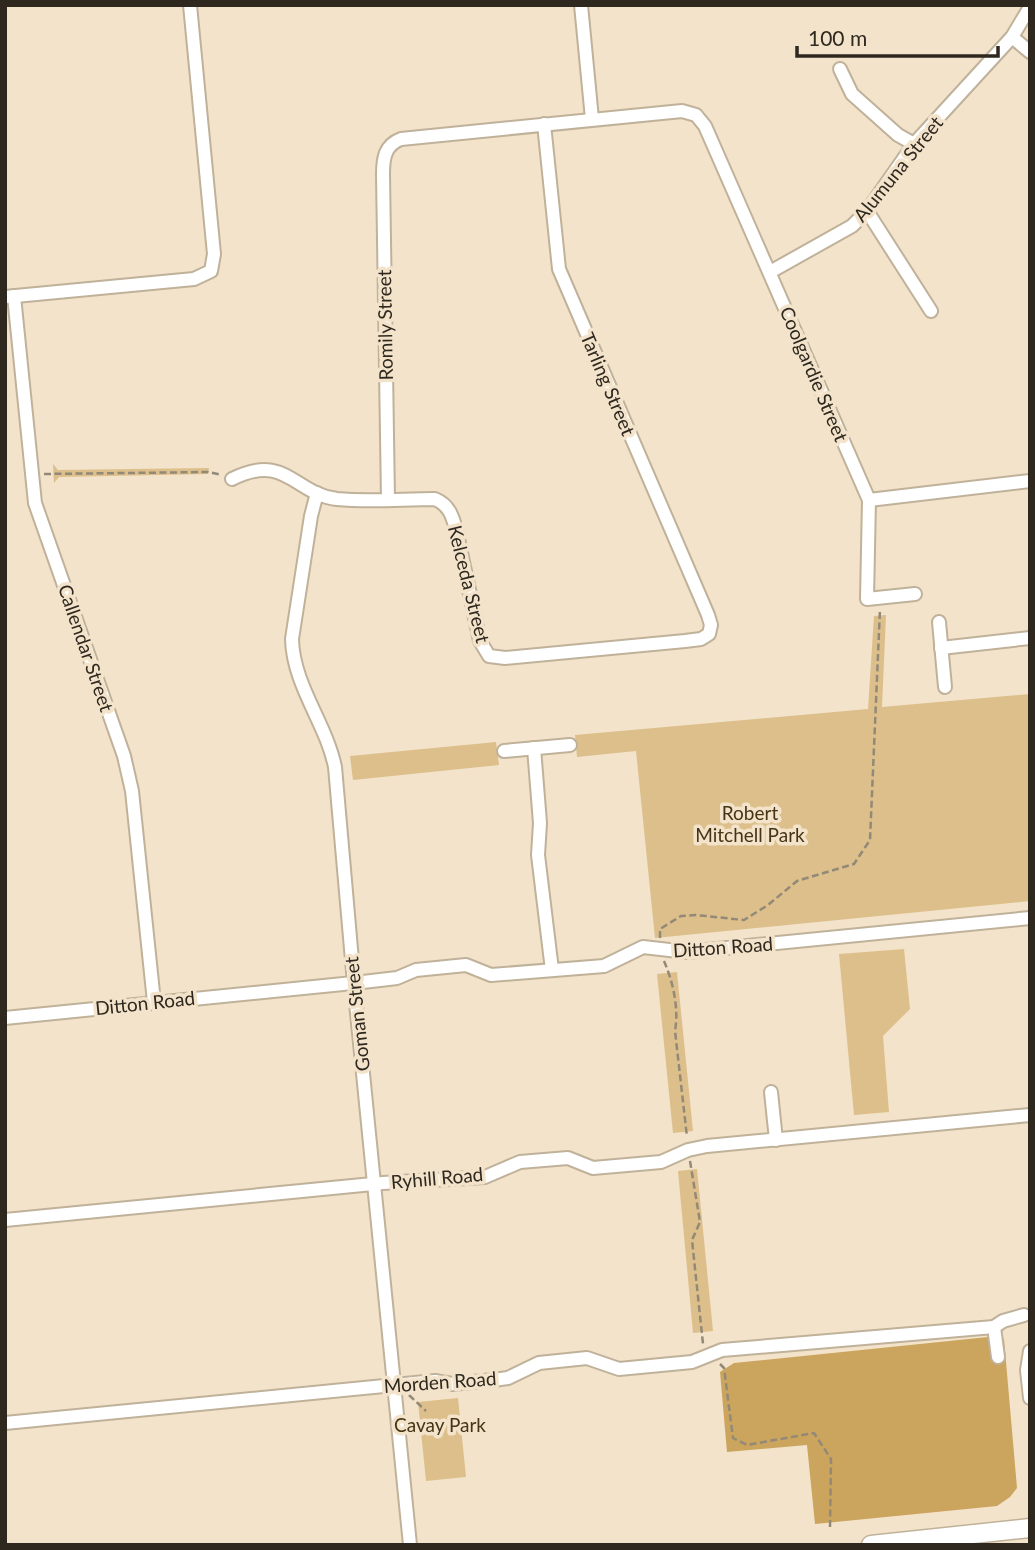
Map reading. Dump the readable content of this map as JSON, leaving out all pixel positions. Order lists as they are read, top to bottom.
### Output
{
  "streets": {
    "street": [
      "Alumuna Street",
      "Romily Street",
      "Coolgardie Street",
      "Tarling Street",
      "Kelceda Street",
      "Callendar Street",
      "Ditton Road",
      "Goman Street",
      "Ryhill Road",
      "Morden Road"
    ]
  },
  "crossings": [
    ["Alumuna Street", "Coolgardie Street"],
    ["Romily Street", "Tarling Street"],
    ["Romily Street", "Kelceda Street"],
    ["Tarling Street", "Kelceda Street"],
    ["Kelceda Street", "Goman Street"],
    ["Callendar Street", "Ditton Road"],
    ["Ditton Road", "Goman Street"],
    ["Goman Street", "Ryhill Road"],
    ["Goman Street", "Morden Road"]
  ],
  "parks": ["Robert Mitchell Park", "Cavay Park"],
  "scale_bar": "100 m"
}
